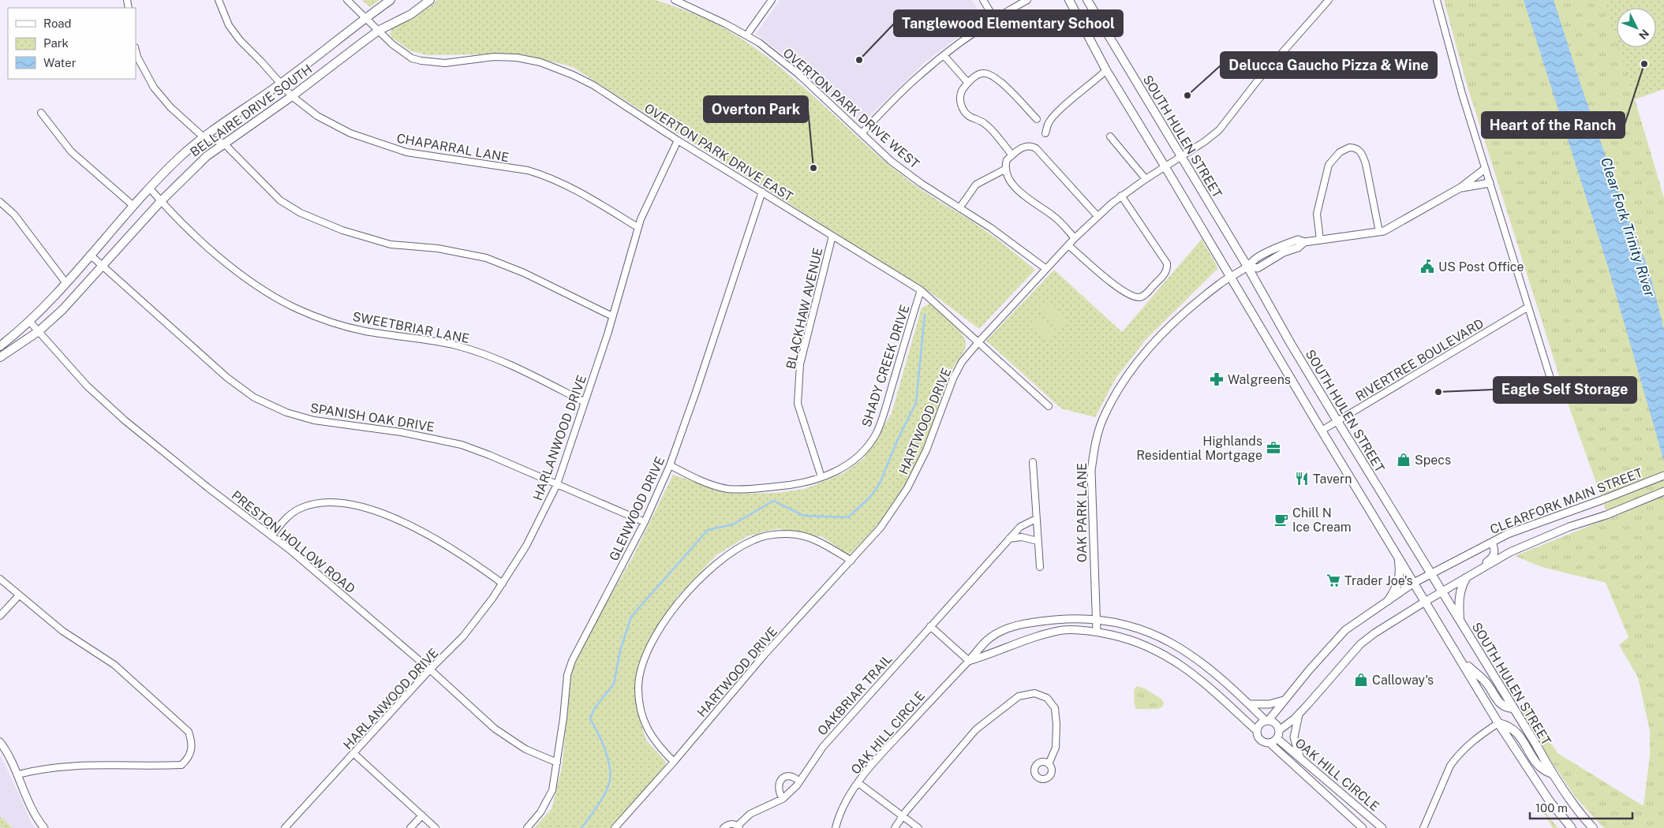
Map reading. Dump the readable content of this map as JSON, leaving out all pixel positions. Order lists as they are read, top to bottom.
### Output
{
  "streets": {
    "main road": ["BELLAIRE DRIVE SOUTH", "SOUTH HULEN STREET"],
    "street": [
      "OVERTON PARK DRIVE WEST",
      "CHAPARRAL LANE",
      "OVERTON PARK DRIVE EAST",
      "BLACKHAW AVENUE",
      "SWEETBRIAR LANE",
      "RIVERTREE BOULEVARD",
      "SHADY CREEK DRIVE",
      "SPANISH OAK DRIVE",
      "HARTWOOD DRIVE",
      "HARLANWOOD DRIVE",
      "CLEARFORK MAIN STREET",
      "GLENWOOD DRIVE",
      "OAK PARK LANE",
      "PRESTON HOLLOW ROAD",
      "OAKBRIAR TRAIL",
      "OAK HILL CIRCLE"
    ]
  },
  "crossings": [
    ["OVERTON PARK DRIVE WEST", "HARTWOOD DRIVE"],
    ["BELLAIRE DRIVE SOUTH", "CHAPARRAL LANE"],
    ["BELLAIRE DRIVE SOUTH", "OVERTON PARK DRIVE EAST"],
    ["BELLAIRE DRIVE SOUTH", "SWEETBRIAR LANE"],
    ["BELLAIRE DRIVE SOUTH", "SPANISH OAK DRIVE"],
    ["BELLAIRE DRIVE SOUTH", "PRESTON HOLLOW ROAD"],
    ["SOUTH HULEN STREET", "RIVERTREE BOULEVARD"],
    ["SOUTH HULEN STREET", "HARTWOOD DRIVE"],
    ["SOUTH HULEN STREET", "CLEARFORK MAIN STREET"],
    ["SOUTH HULEN STREET", "OAK PARK LANE"],
    ["CHAPARRAL LANE", "HARLANWOOD DRIVE"],
    ["OVERTON PARK DRIVE EAST", "BLACKHAW AVENUE"],
    ["OVERTON PARK DRIVE EAST", "SHADY CREEK DRIVE"],
    ["OVERTON PARK DRIVE EAST", "HARTWOOD DRIVE"],
    ["OVERTON PARK DRIVE EAST", "HARLANWOOD DRIVE"],
    ["OVERTON PARK DRIVE EAST", "GLENWOOD DRIVE"],
    ["BLACKHAW AVENUE", "SHADY CREEK DRIVE"],
    ["SWEETBRIAR LANE", "HARLANWOOD DRIVE"],
    ["SHADY CREEK DRIVE", "GLENWOOD DRIVE"],
    ["SPANISH OAK DRIVE", "HARLANWOOD DRIVE"],
    ["SPANISH OAK DRIVE", "GLENWOOD DRIVE"],
    ["HARLANWOOD DRIVE", "PRESTON HOLLOW ROAD"],
    ["CLEARFORK MAIN STREET", "OAK HILL CIRCLE"],
    ["GLENWOOD DRIVE", "PRESTON HOLLOW ROAD"],
    ["OAK PARK LANE", "OAK HILL CIRCLE"]
  ],
  "water": ["Clear Fork Trinity River"],
  "places": {
    "other": [
      "Tanglewood Elementary School",
      "Heart of the Ranch",
      "Delucca Gaucho Pizza & Wine",
      "Overton Park",
      "Eagle Self Storage"
    ],
    "public building": ["US Post Office"],
    "pharmacy": ["Walgreens"],
    "office": ["Highlands Residential Mortgage"],
    "shop": ["Specs", "Calloway's"],
    "restaurant": ["Tavern"],
    "cafe": ["Chill N Ice Cream"],
    "supermarket": ["Trader Joe's"]
  },
  "legend": ["Road", "Park", "Water"],
  "scale_bar": "100 m",
  "north": "bottom right"
}
